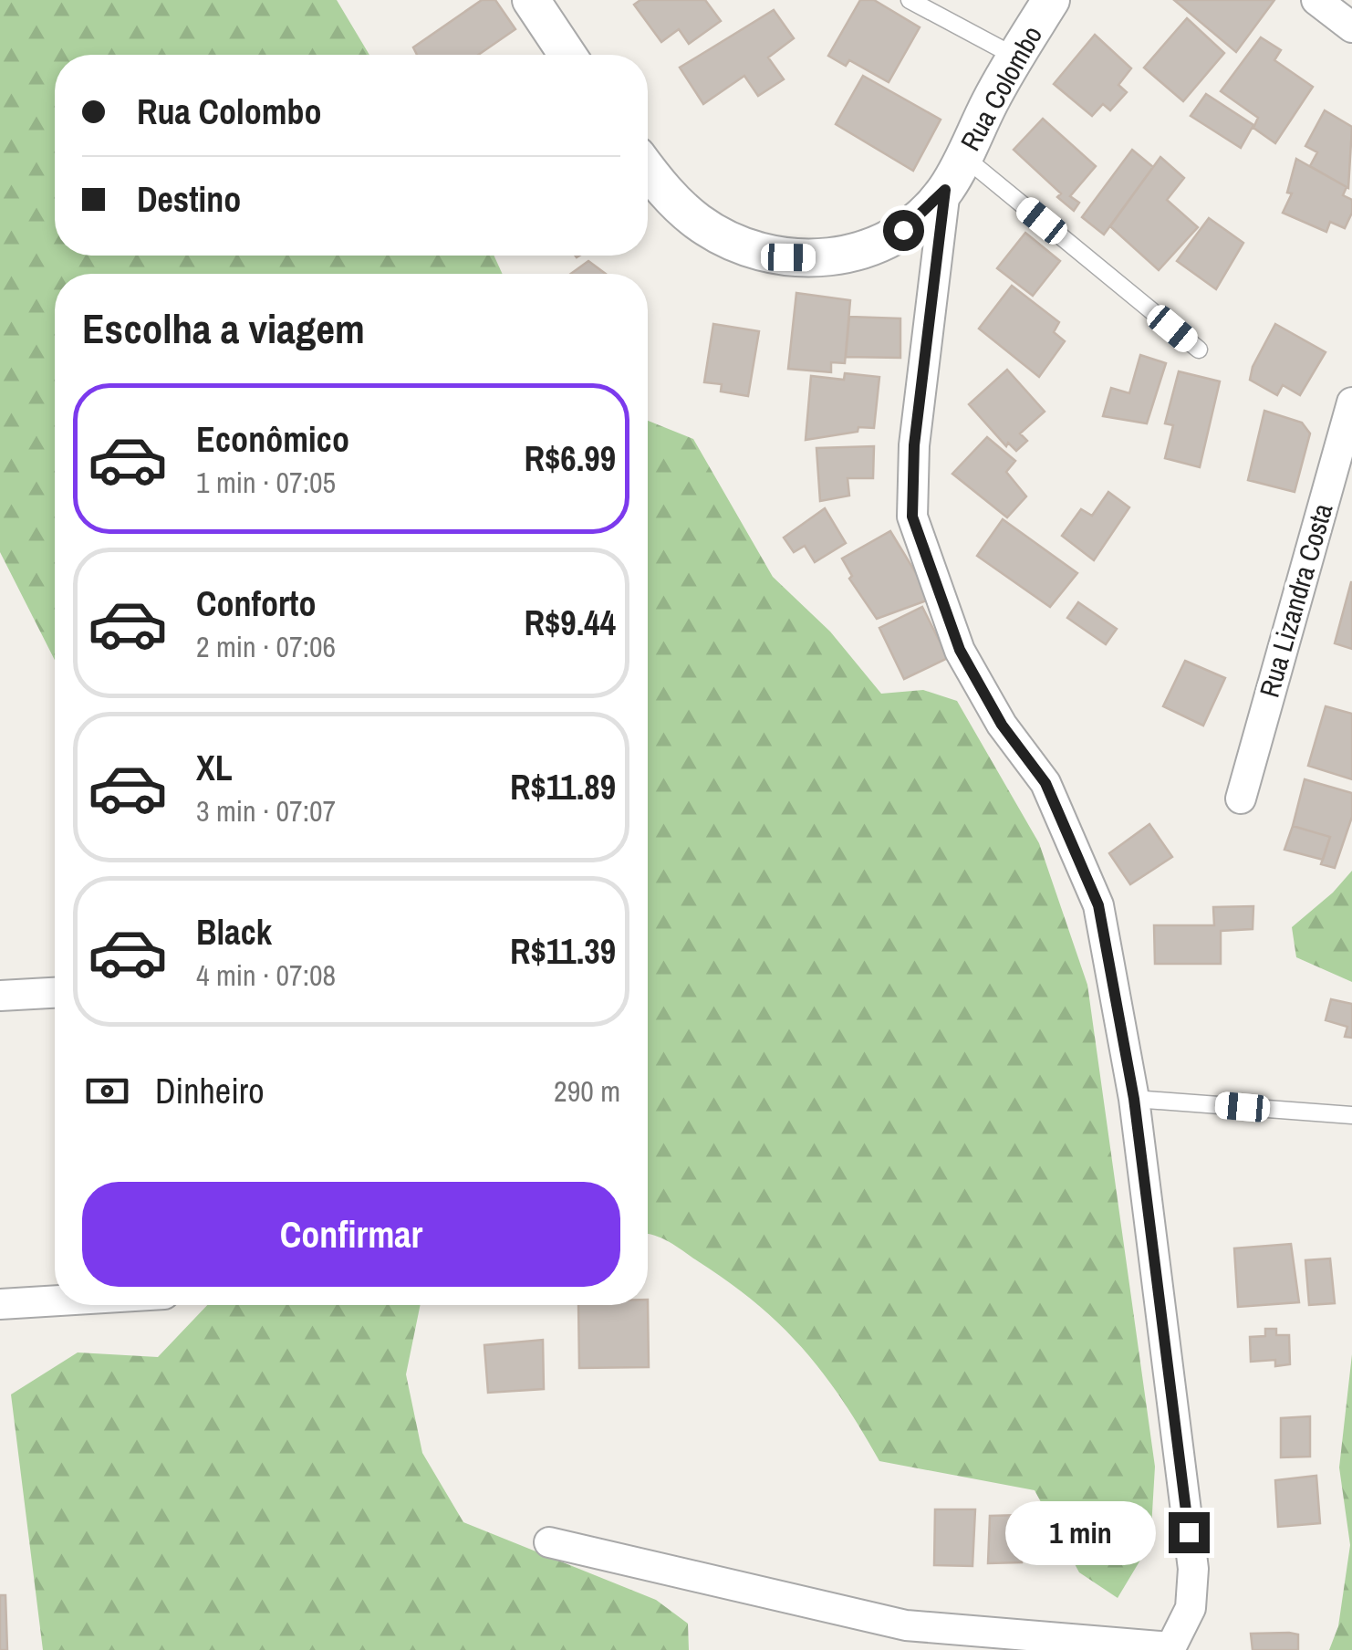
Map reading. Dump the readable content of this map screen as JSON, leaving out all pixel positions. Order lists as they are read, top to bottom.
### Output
{
  "streets": {
    "street": ["Rua Colombo", "Rua Lizandra Costa"]
  },
  "page": {
    "banner": ["Rua Colombo", "Destino"],
    "heading": "Escolha a viagem",
    "list": [
      {
        "name": "Econômico",
        "note": "1 min · 07:05",
        "value": "R$6.99"
      },
      {
        "name": "Conforto",
        "note": "2 min · 07:06",
        "value": "R$9.44"
      },
      {
        "name": "XL",
        "note": "3 min · 07:07",
        "value": "R$11.89"
      },
      {
        "name": "Black",
        "note": "4 min · 07:08",
        "value": "R$11.39"
      }
    ],
    "pay": ["Dinheiro", "290 m"],
    "buttons": "Confirmar",
    "bubble": "1 min"
  }
}
